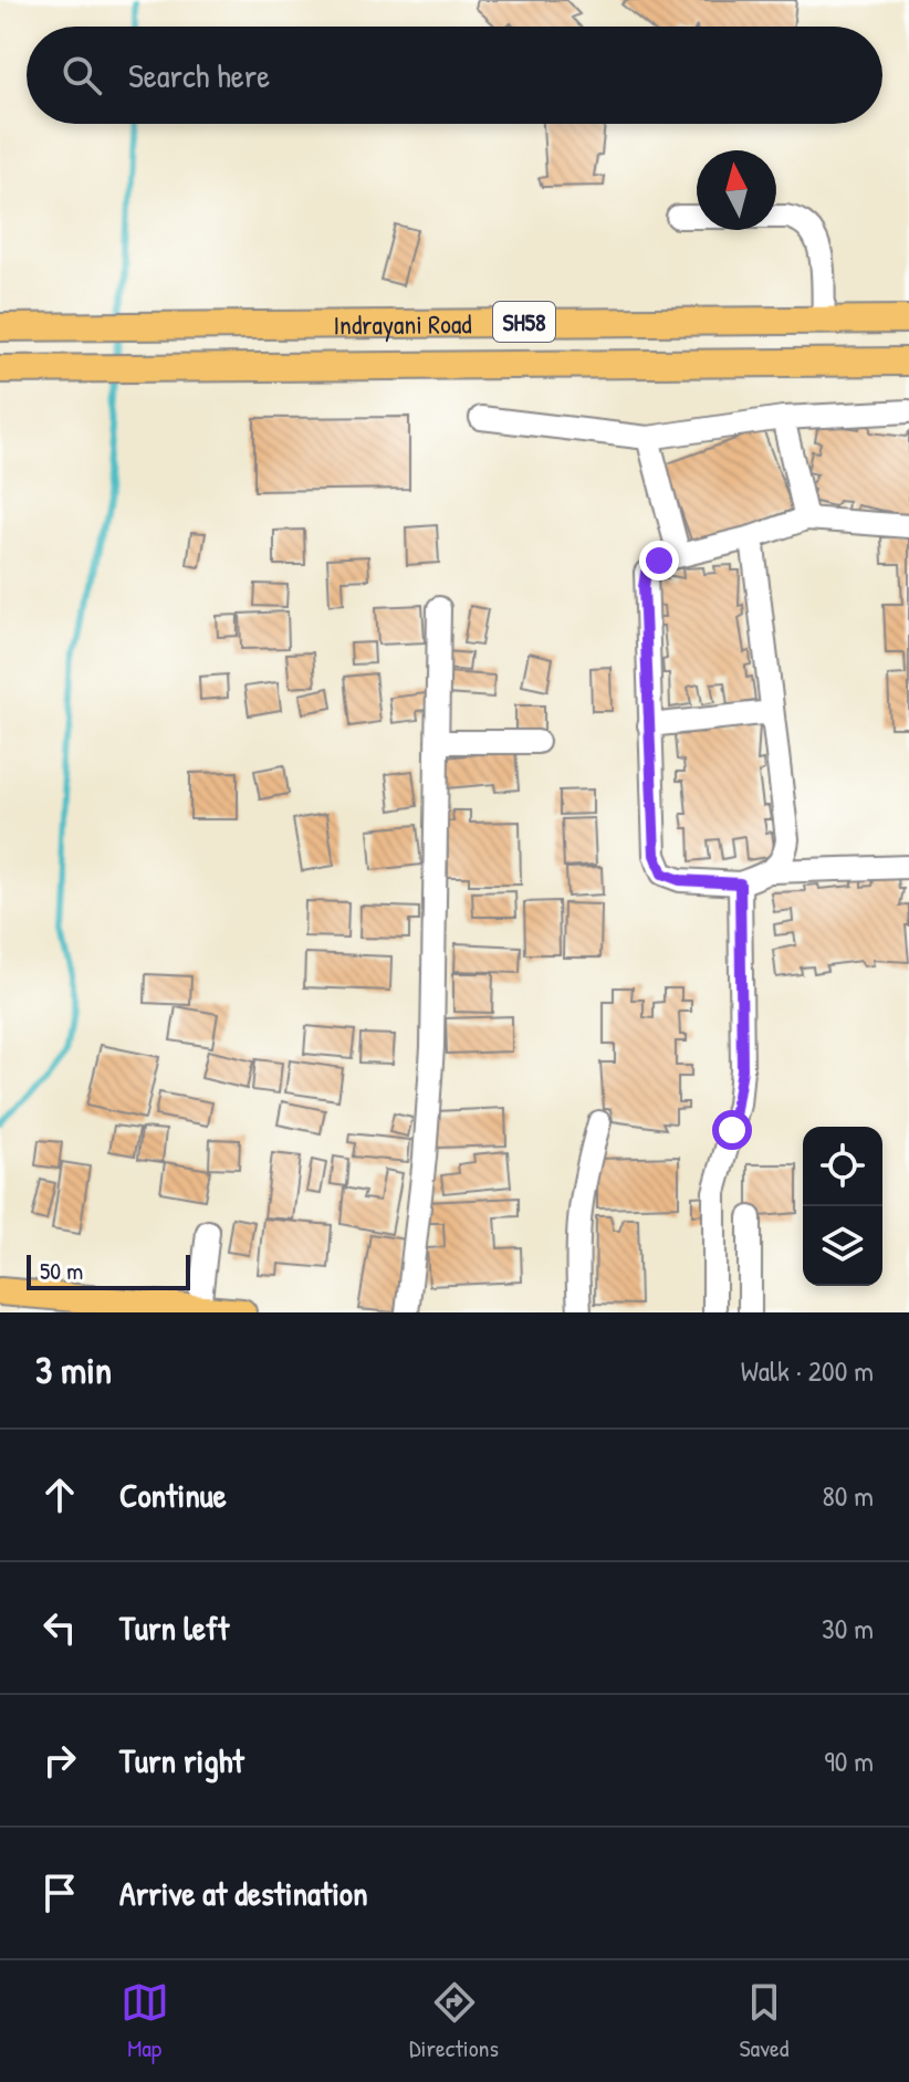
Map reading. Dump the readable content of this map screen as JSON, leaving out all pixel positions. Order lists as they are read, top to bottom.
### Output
{
  "streets": {
    "main road": ["SH58", "Indrayani Road"]
  },
  "scale_bar": "50 m",
  "north": "top",
  "page": {
    "search": "Search here",
    "scale": "50 m",
    "heading": ["3 min", "Walk · 200 m"],
    "list": [
      ["Continue", "80 m"],
      ["Turn left", "30 m"],
      ["Turn right", "90 m"],
      "Arrive at destination"
    ],
    "nav": ["Map", "Directions", "Saved"]
  }
}
